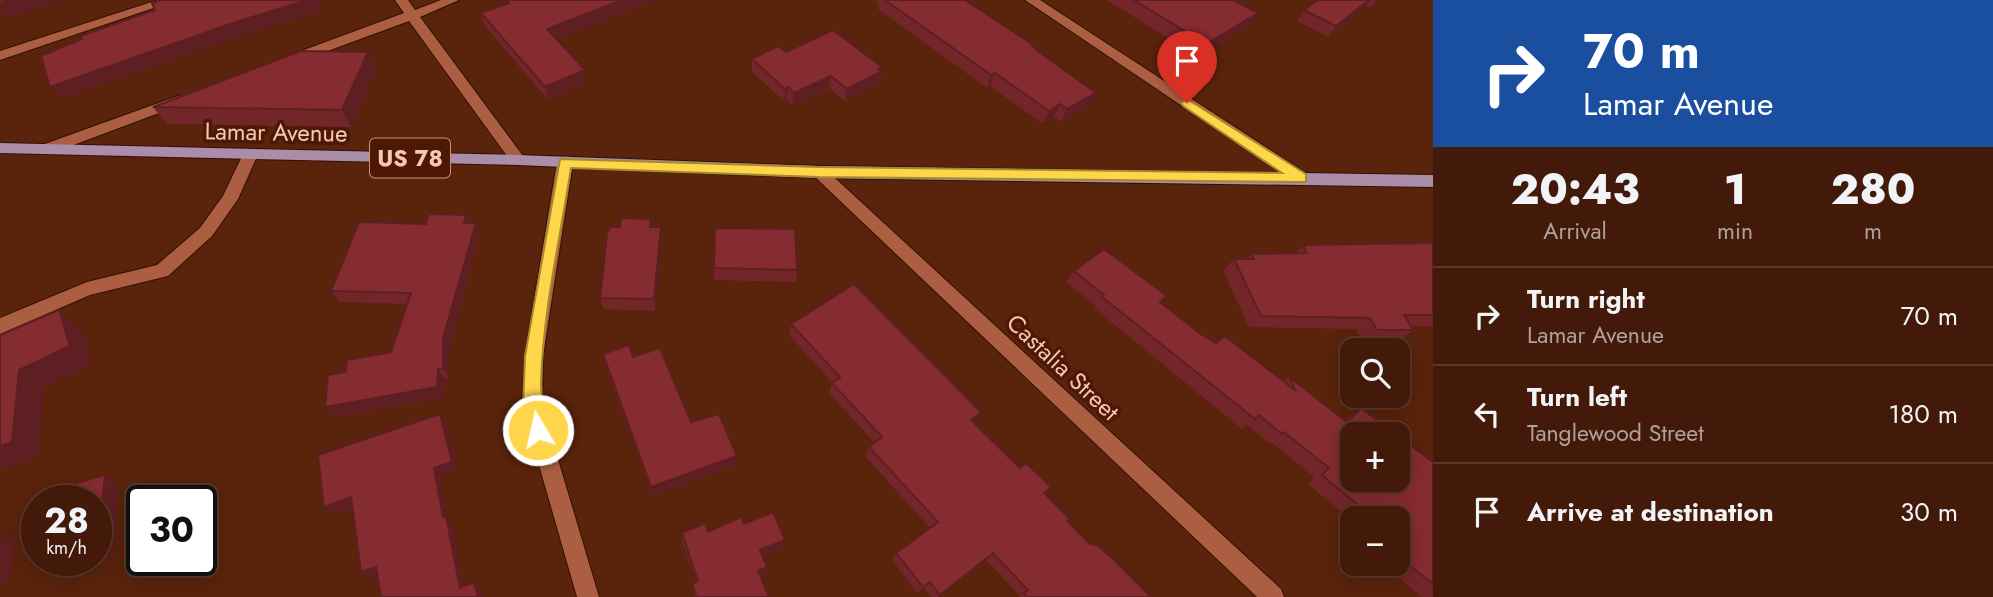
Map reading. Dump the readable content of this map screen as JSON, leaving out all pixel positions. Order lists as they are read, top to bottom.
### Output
{
  "streets": {
    "main road": ["Lamar Avenue", "US 78"],
    "street": ["Castalia Street"]
  },
  "crossings": [
    ["Lamar Avenue", "Castalia Street"]
  ],
  "page": {
    "turn": ["70 m", "Lamar Avenue"],
    "eta": [
      "20:43",
      "Arrival",
      "1",
      "min",
      "280",
      "m"
    ],
    "list": [
      {
        "name": "Turn right",
        "note": "Lamar Avenue",
        "value": "70 m"
      },
      {
        "name": "Turn left",
        "note": "Tanglewood Street",
        "value": "180 m"
      },
      {
        "name": "Arrive at destination",
        "value": "30 m"
      }
    ],
    "map_buttons": ["+", "−"],
    "speed": "28 km/h",
    "limit": "30"
  }
}
